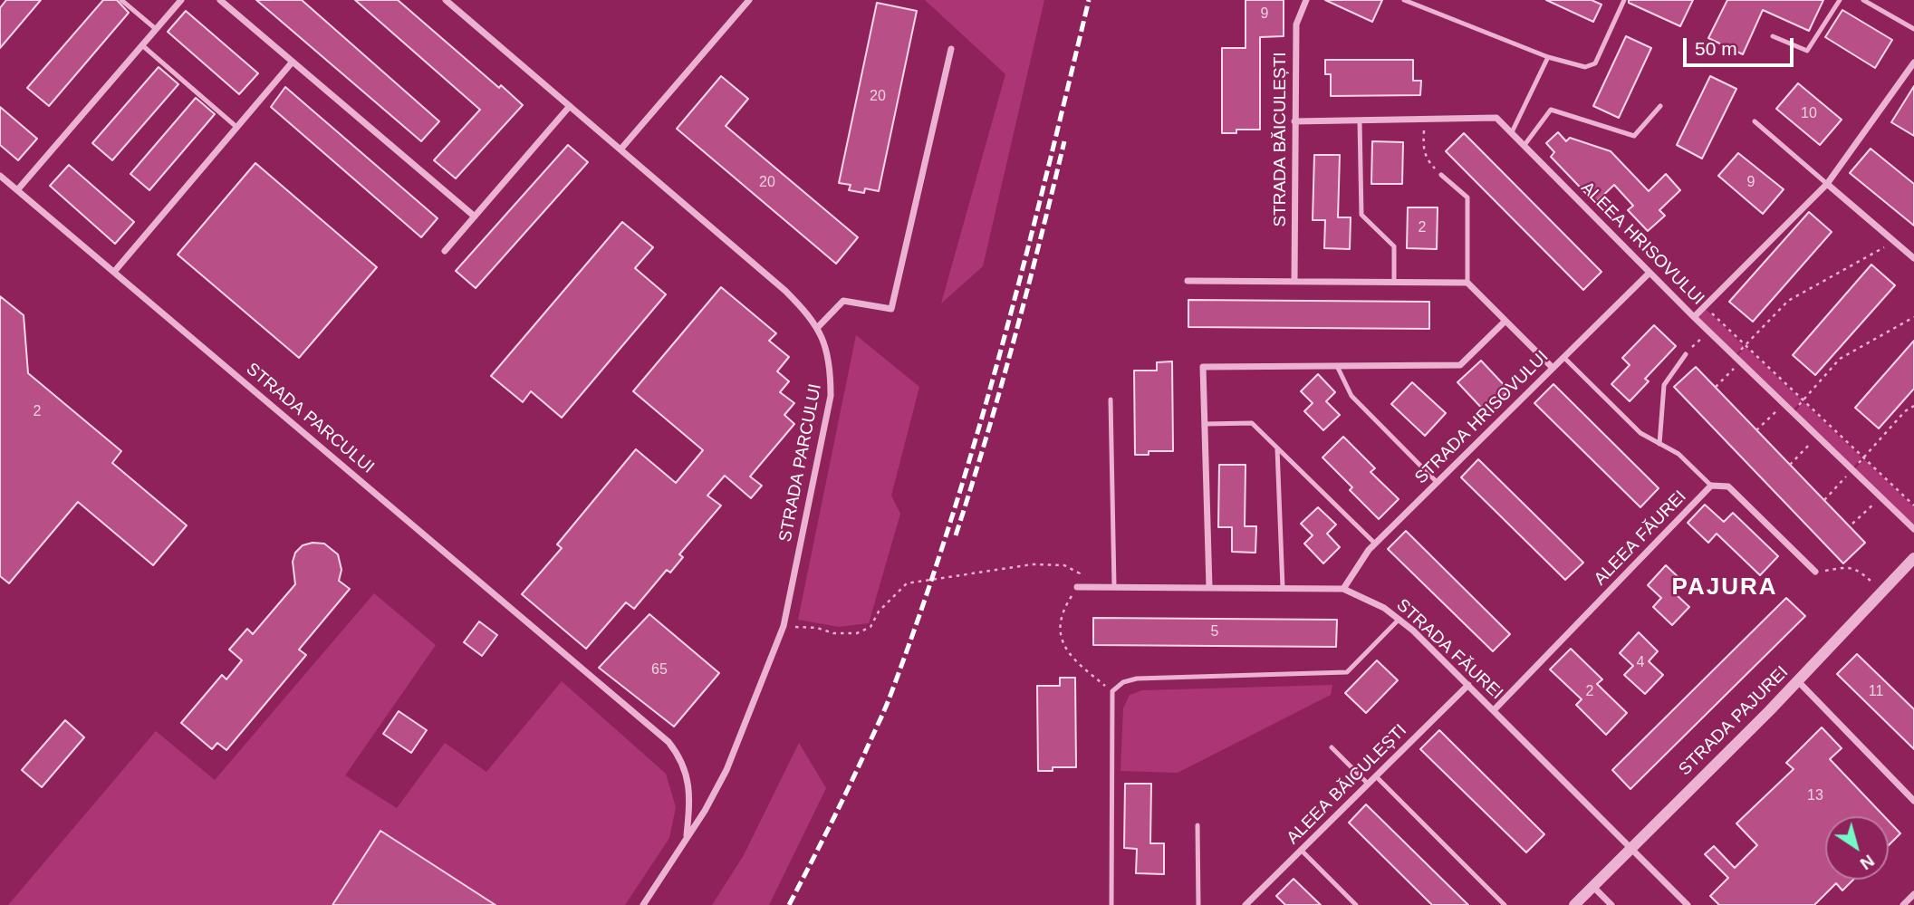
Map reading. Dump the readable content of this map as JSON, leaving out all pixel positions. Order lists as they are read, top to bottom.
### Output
{
  "streets": {
    "street": [
      "STRADA BĂICULEȘTI",
      "ALEEA HRISOVULUI",
      "STRADA HRISOVULUI",
      "STRADA PARCULUI",
      "ALEEA FĂUREI",
      "STRADA FĂUREI",
      "STRADA PAJUREI",
      "ALEEA BĂICULEȘTI"
    ]
  },
  "crossings": [
    ["STRADA BĂICULEȘTI", "ALEEA HRISOVULUI"],
    ["ALEEA HRISOVULUI", "STRADA HRISOVULUI"],
    ["STRADA HRISOVULUI", "STRADA FĂUREI"],
    ["ALEEA FĂUREI", "STRADA FĂUREI"],
    ["STRADA FĂUREI", "STRADA PAJUREI"],
    ["STRADA FĂUREI", "ALEEA BĂICULEȘTI"]
  ],
  "districts": ["PAJURA"],
  "house_numbers": [
    "9",
    "20",
    "10",
    "20",
    "9",
    "2",
    "2",
    "5",
    "4",
    "65",
    "2",
    "11",
    "13"
  ],
  "scale_bar": "50 m",
  "north": "bottom right"
}
